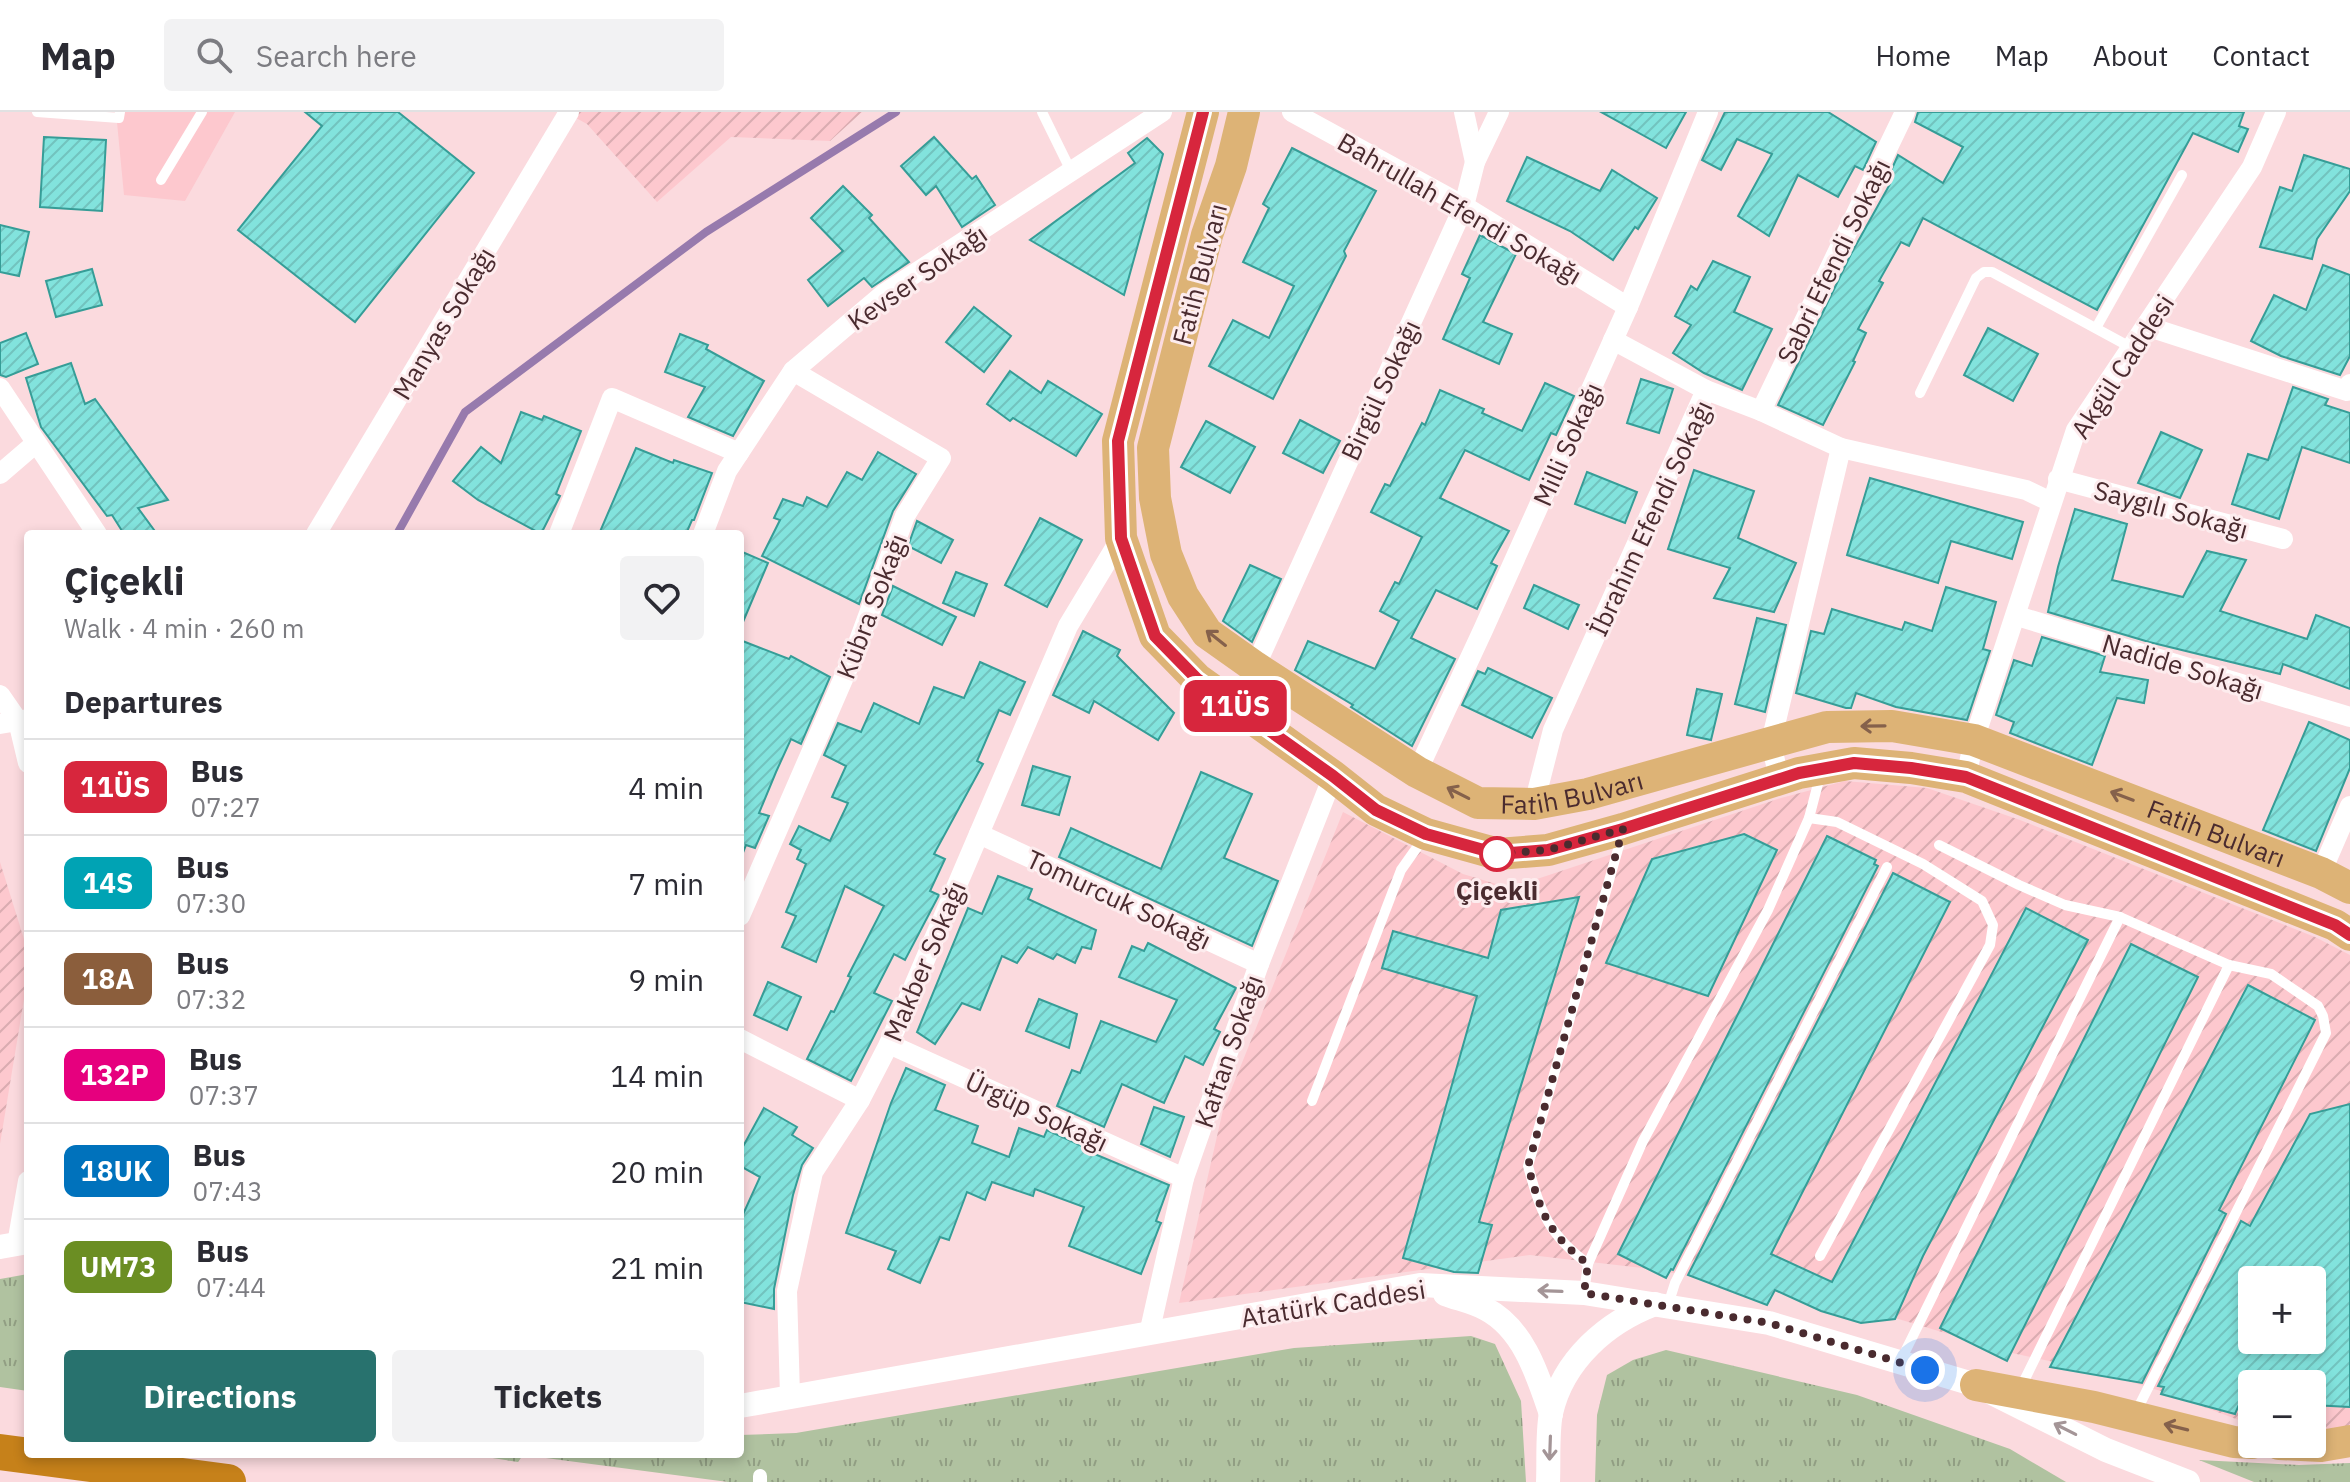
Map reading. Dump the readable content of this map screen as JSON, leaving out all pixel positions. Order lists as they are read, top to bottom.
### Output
{
  "streets": {
    "main road": ["Fatih Bulvarı"],
    "street": [
      "Bahrullah Efendi Sokağı",
      "Sabri Efendi Sokağı",
      "Kevser Sokağı",
      "Manyas Sokağı",
      "Akgül Caddesi",
      "Birgül Sokağı",
      "Milli Sokağı",
      "Saygılı Sokağı",
      "İbrahim Efendi Sokağı",
      "Kübra Sokağı",
      "Nadide Sokağı",
      "Tomurcuk Sokağı",
      "Makber Sokağı",
      "Kaftan Sokağı",
      "Ürgüp Sokağı",
      "Atatürk Caddesi"
    ]
  },
  "crossings": [
    ["Bahrullah Efendi Sokağı", "Birgül Sokağı"],
    ["Bahrullah Efendi Sokağı", "Milli Sokağı"],
    ["Sabri Efendi Sokağı", "İbrahim Efendi Sokağı"],
    ["Fatih Bulvarı", "Akgül Caddesi"],
    ["Fatih Bulvarı", "Birgül Sokağı"],
    ["Fatih Bulvarı", "Milli Sokağı"],
    ["Fatih Bulvarı", "İbrahim Efendi Sokağı"],
    ["Fatih Bulvarı", "Makber Sokağı"],
    ["Fatih Bulvarı", "Kaftan Sokağı"],
    ["Kevser Sokağı", "Kübra Sokağı"],
    ["Akgül Caddesi", "Saygılı Sokağı"],
    ["Akgül Caddesi", "İbrahim Efendi Sokağı"],
    ["Akgül Caddesi", "Nadide Sokağı"],
    ["Tomurcuk Sokağı", "Makber Sokağı"],
    ["Tomurcuk Sokağı", "Kaftan Sokağı"],
    ["Makber Sokağı", "Ürgüp Sokağı"],
    ["Makber Sokağı", "Atatürk Caddesi"],
    ["Kaftan Sokağı", "Ürgüp Sokağı"],
    ["Kaftan Sokağı", "Atatürk Caddesi"]
  ],
  "places": ["Çiçekli"],
  "lines": ["bus line 11ÜS"],
  "page": {
    "header": "Map",
    "search": "Search here",
    "nav": [
      "Home",
      "Map",
      "About",
      "Contact"
    ],
    "on_map": "11ÜS",
    "heading": [
      ["Çiçekli", "Walk · 4 min · 260 m"],
      "Departures"
    ],
    "list": [
      {
        "mark": "11ÜS",
        "name": "Bus",
        "note": "07:27",
        "value": "4 min"
      },
      {
        "mark": "14S",
        "name": "Bus",
        "note": "07:30",
        "value": "7 min"
      },
      {
        "mark": "18A",
        "name": "Bus",
        "note": "07:32",
        "value": "9 min"
      },
      {
        "mark": "132P",
        "name": "Bus",
        "note": "07:37",
        "value": "14 min"
      },
      {
        "mark": "18UK",
        "name": "Bus",
        "note": "07:43",
        "value": "20 min"
      },
      {
        "mark": "UM73",
        "name": "Bus",
        "note": "07:44",
        "value": "21 min"
      }
    ],
    "map_buttons": ["+", "−"],
    "buttons": ["Directions", "Tickets"]
  }
}
